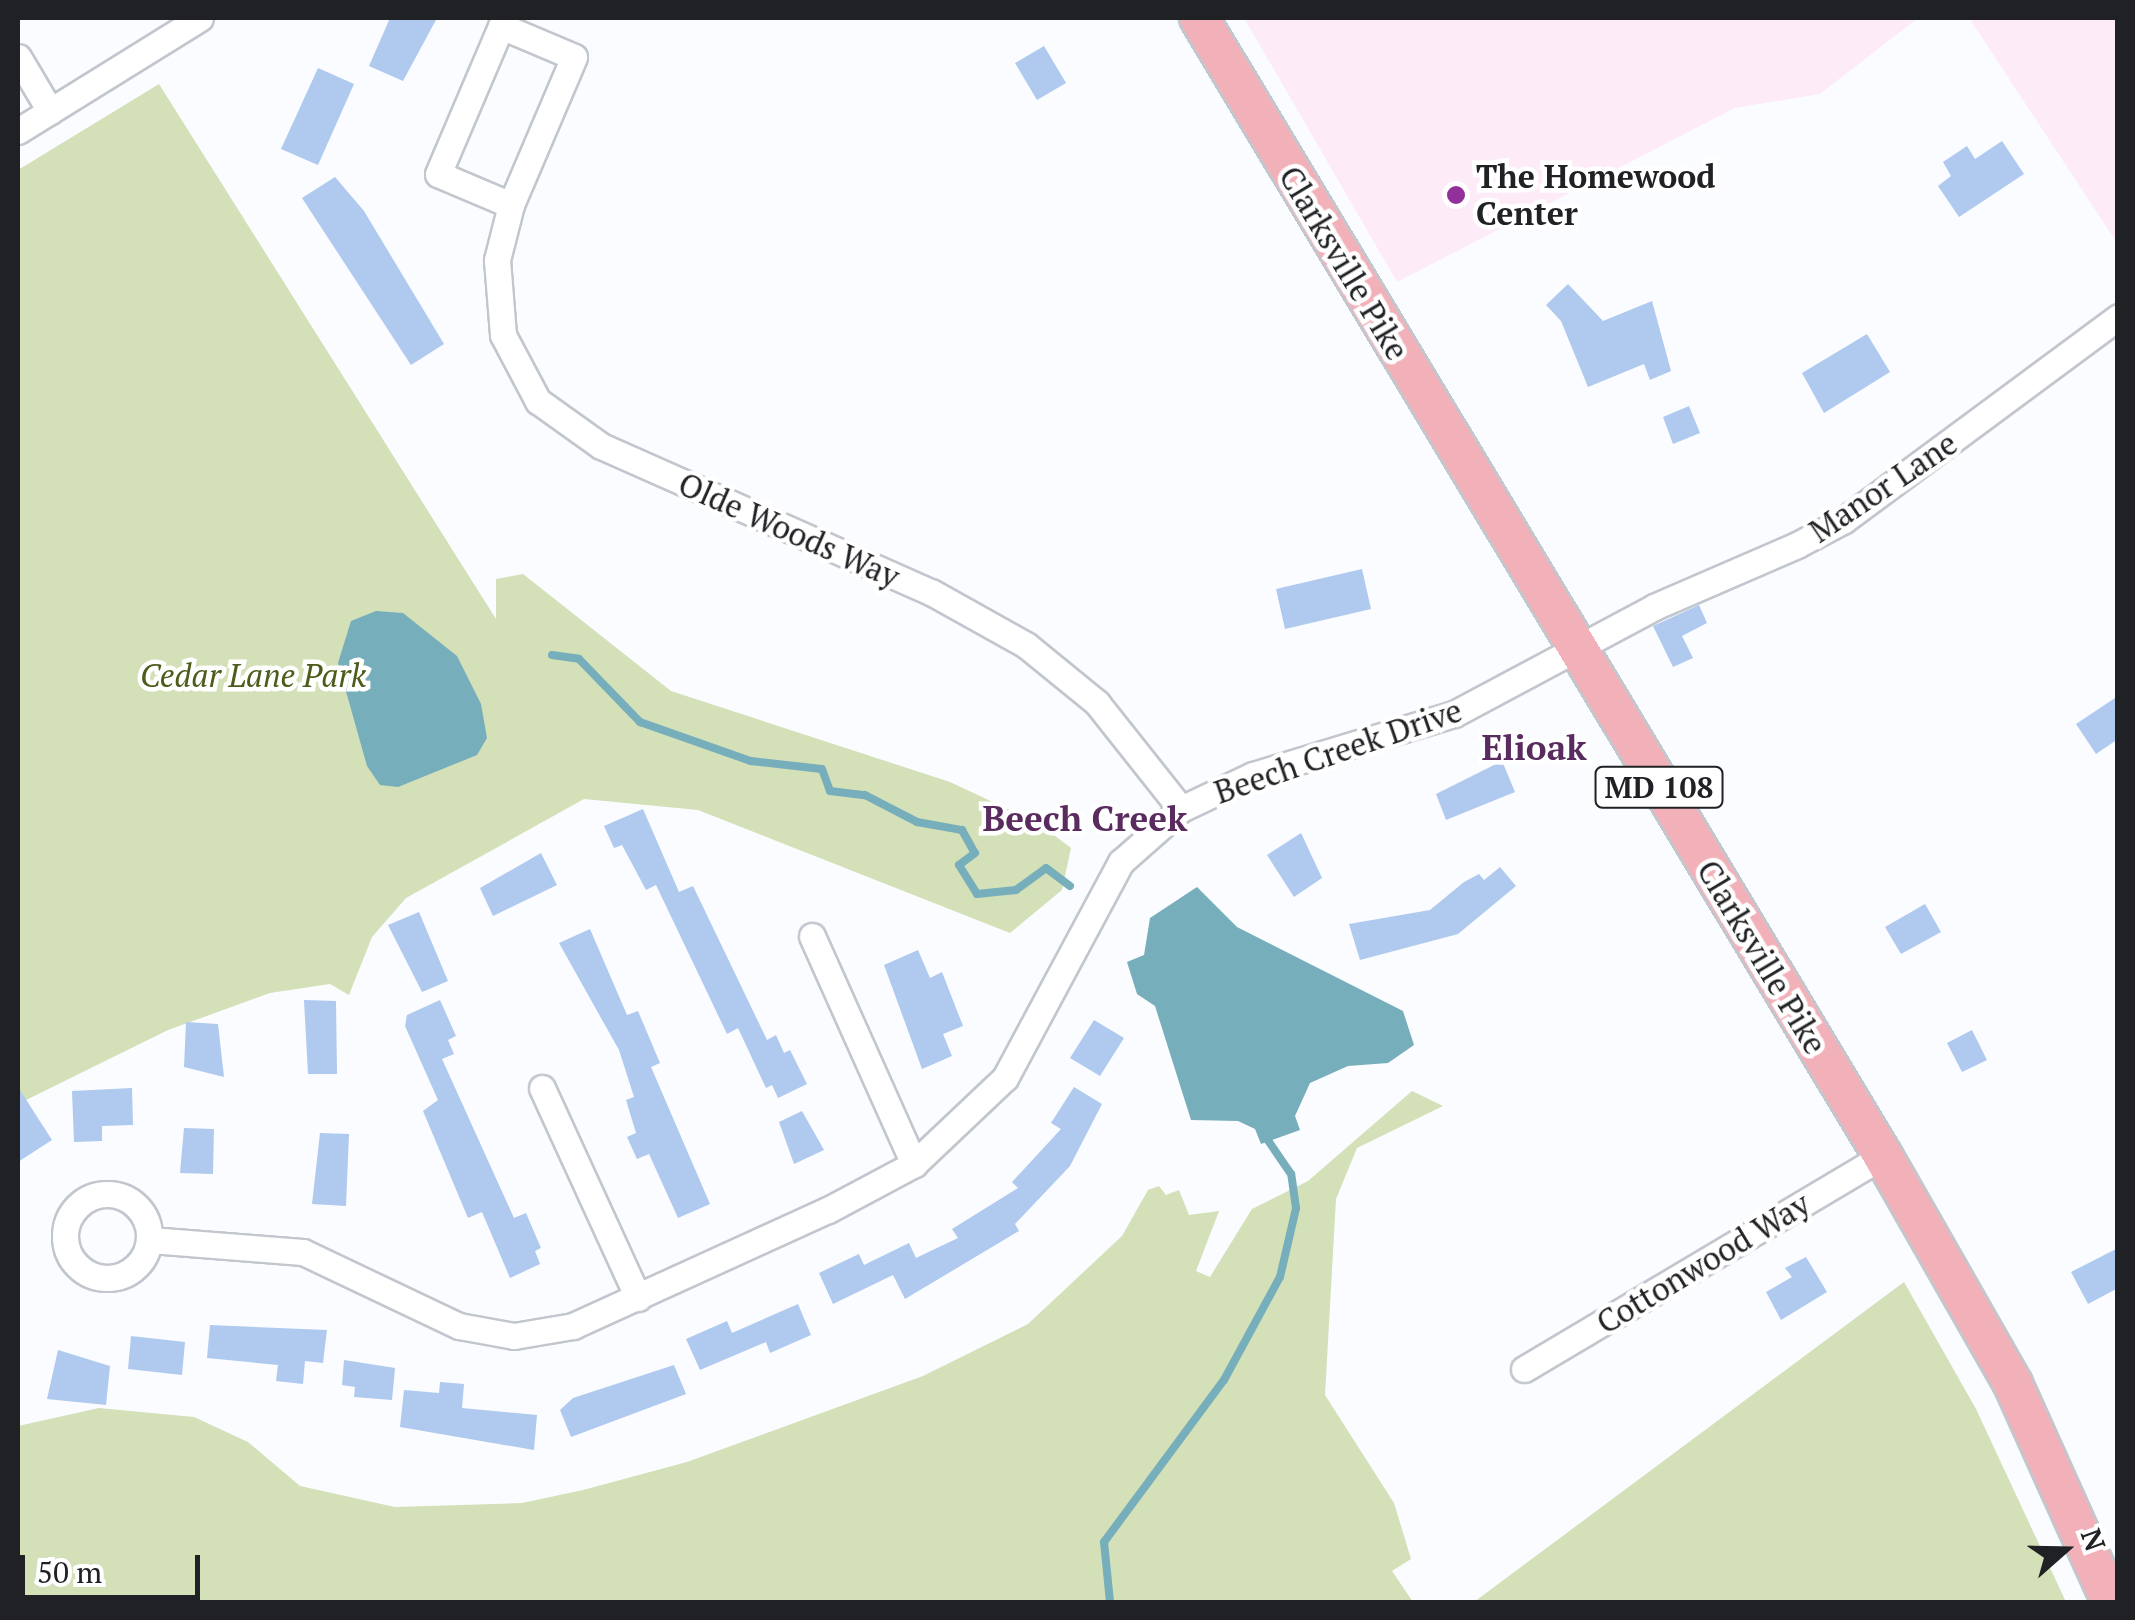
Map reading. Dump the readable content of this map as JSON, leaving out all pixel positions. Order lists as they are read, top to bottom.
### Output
{
  "streets": {
    "main road": ["Clarksville Pike", "MD 108"],
    "street": [
      "Manor Lane",
      "Olde Woods Way",
      "Beech Creek Drive",
      "Cottonwood Way"
    ]
  },
  "crossings": [
    ["Clarksville Pike", "Manor Lane"],
    ["Clarksville Pike", "Beech Creek Drive"],
    ["Clarksville Pike", "Cottonwood Way"],
    ["Manor Lane", "Beech Creek Drive"],
    ["Olde Woods Way", "Beech Creek Drive"]
  ],
  "districts": ["Elioak", "Beech Creek"],
  "parks": ["Cedar Lane Park"],
  "places": ["The Homewood Center"],
  "scale_bar": "50 m",
  "north": "right"
}
